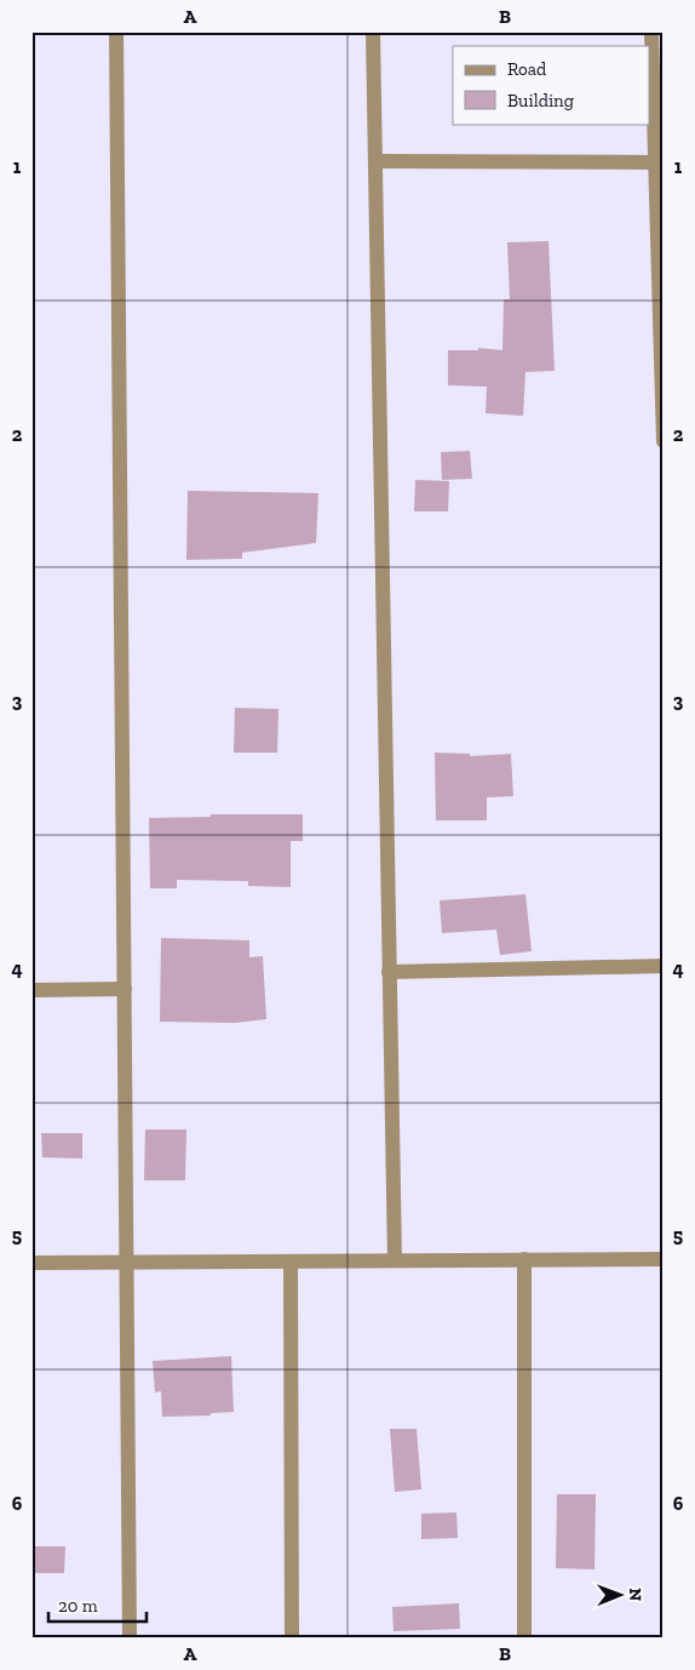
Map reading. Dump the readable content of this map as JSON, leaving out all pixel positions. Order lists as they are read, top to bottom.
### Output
{
  "legend": ["Road", "Building"],
  "scale_bar": "20 m",
  "north": "right",
  "grid": {
    "columns": ["A", "B"],
    "rows": [
      "1",
      "2",
      "3",
      "4",
      "5",
      "6"
    ]
  }
}
